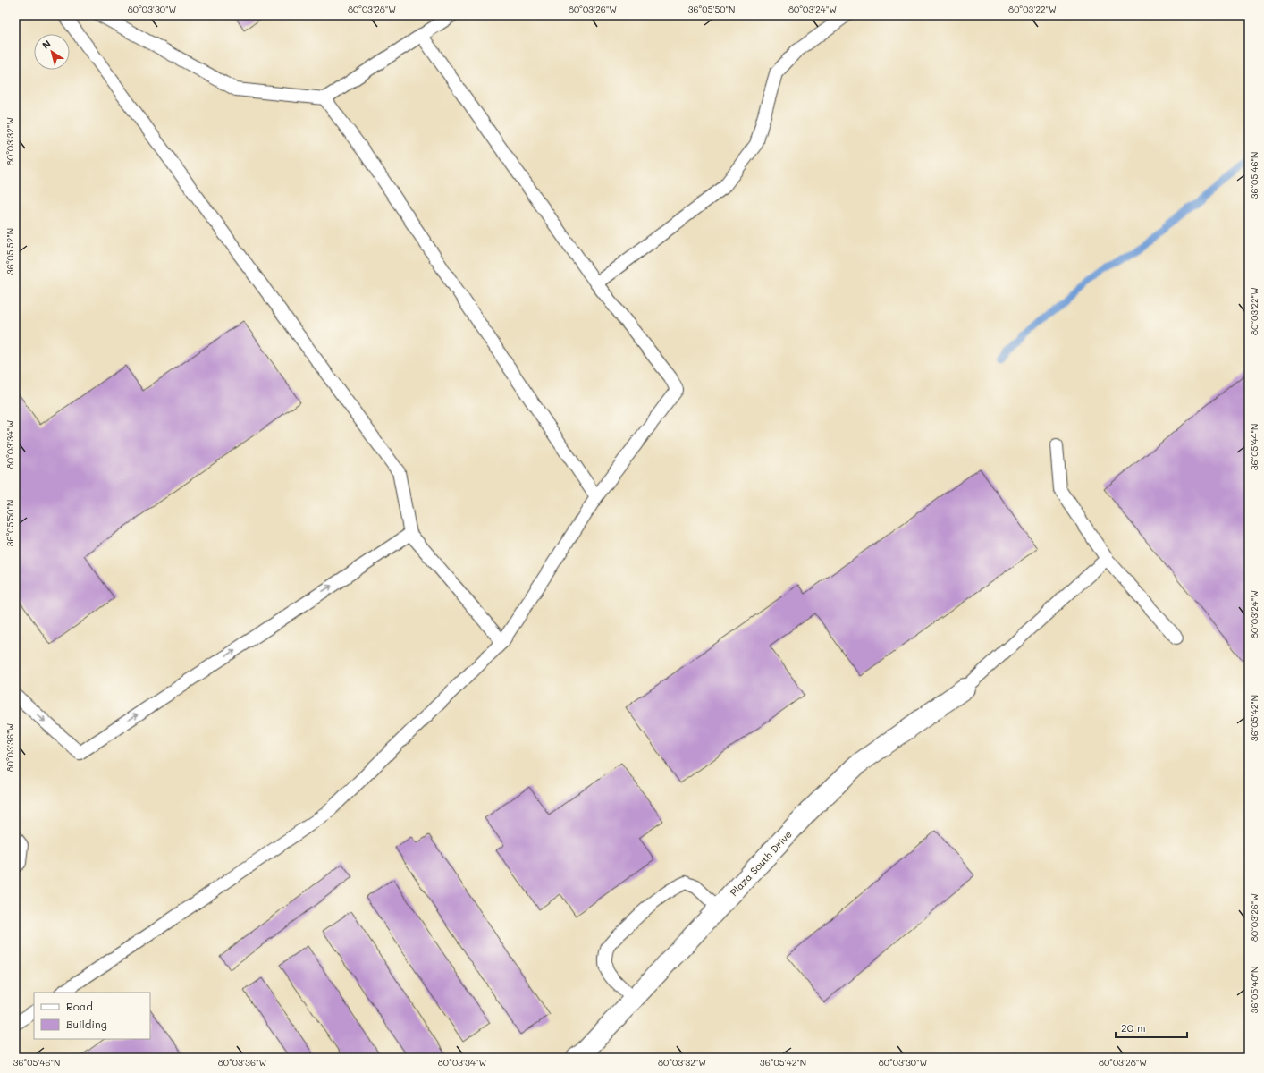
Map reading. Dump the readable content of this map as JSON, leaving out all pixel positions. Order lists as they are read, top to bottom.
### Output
{
  "streets": {
    "street": ["Plaza South Drive"]
  },
  "legend": ["Road", "Building"],
  "scale_bar": "20 m",
  "north": "top left",
  "coordinates": [
    "80°03'30\"W",
    "80°03'28\"W",
    "80°03'26\"W",
    "36°05'50\"N",
    "80°03'24\"W",
    "80°03'22\"W",
    "80°03'32\"W",
    "36°05'46\"N",
    "36°05'52\"N",
    "80°03'34\"W",
    "36°05'44\"N",
    "36°05'42\"N",
    "80°03'36\"W",
    "36°05'40\"N"
  ]
}
